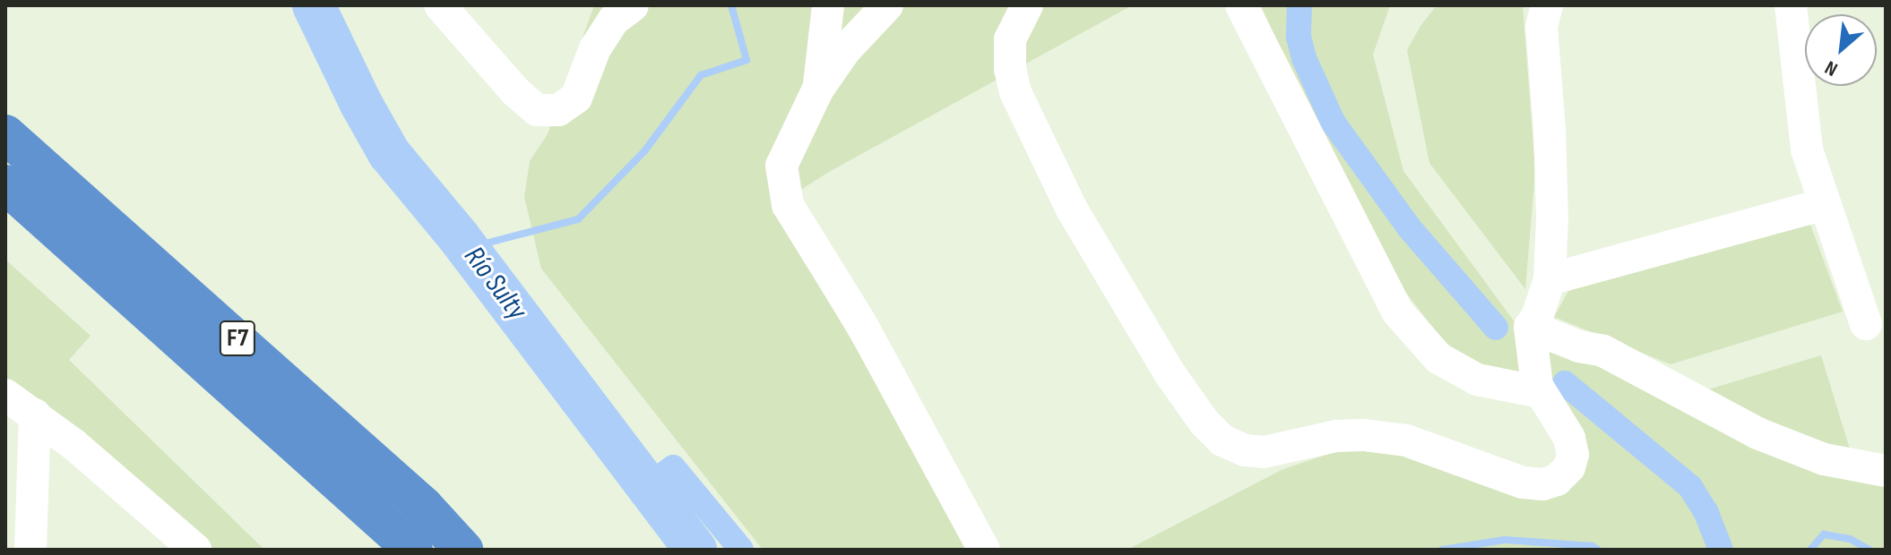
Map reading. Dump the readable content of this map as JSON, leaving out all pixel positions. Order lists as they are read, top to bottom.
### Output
{
  "streets": {
    "highway": ["F7"]
  },
  "water": ["Río Sulty"],
  "north": "bottom left"
}
